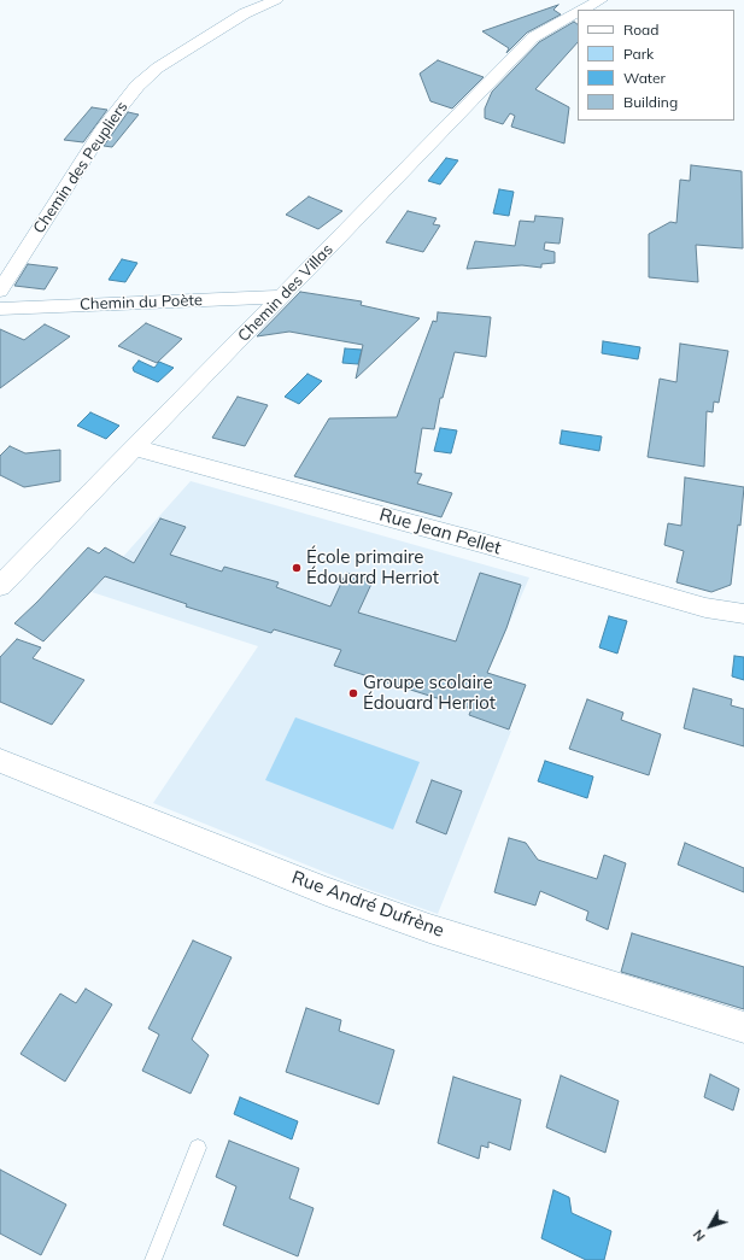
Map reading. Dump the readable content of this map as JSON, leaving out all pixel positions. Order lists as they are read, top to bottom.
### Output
{
  "streets": {
    "street": [
      "Chemin des Peupliers",
      "Chemin des Villas",
      "Chemin du Poète",
      "Rue Jean Pellet",
      "Rue André Dufrène"
    ]
  },
  "crossings": [
    ["Chemin des Villas", "Chemin du Poète"],
    ["Chemin des Villas", "Rue Jean Pellet"]
  ],
  "places": ["École primaire Édouard Herriot", "Groupe scolaire Édouard Herriot"],
  "legend": [
    "Road",
    "Park",
    "Water",
    "Building"
  ],
  "north": "bottom left"
}
